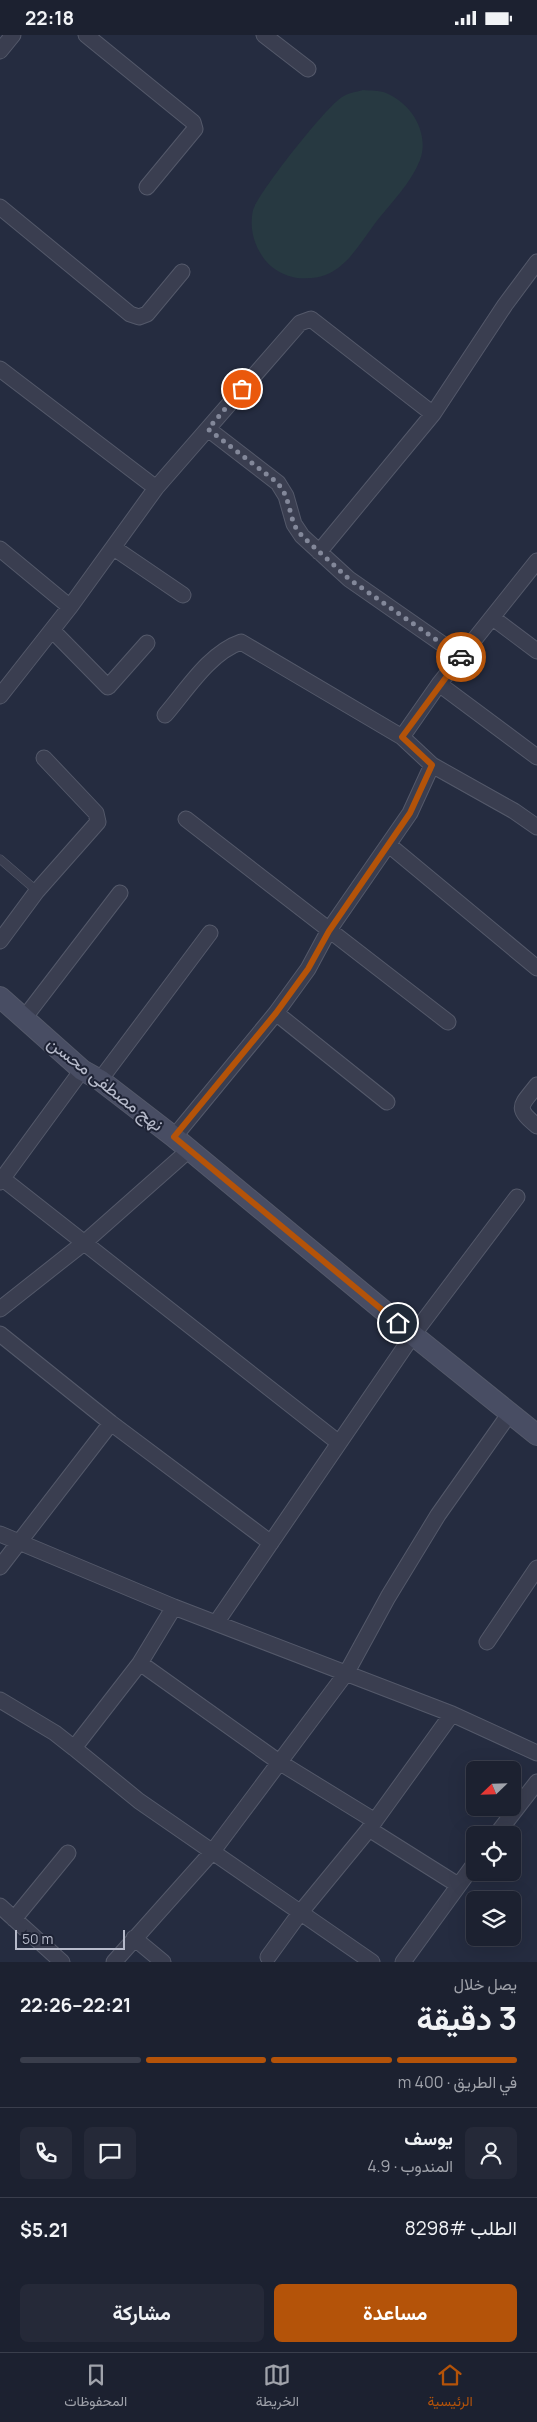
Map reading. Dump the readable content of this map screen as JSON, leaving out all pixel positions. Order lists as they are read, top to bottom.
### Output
{
  "streets": {
    "main road": ["نهج مصطفى محسن"]
  },
  "scale_bar": "50 m",
  "north": "bottom left",
  "page": {
    "status": "22:18",
    "scale": "50 m",
    "heading": ["3 دقيقة", "يصل خلال", "22:21–22:26"],
    "panel": [
      "يوسف",
      "المندوب · 4.9",
      "الطلب #8298",
      "$5.21"
    ],
    "bar": "في الطريق · 400 m",
    "buttons": ["مساعدة", "مشاركة"],
    "tabs": ["الرئيسية", "الخريطة", "المحفوظات"]
  }
}
